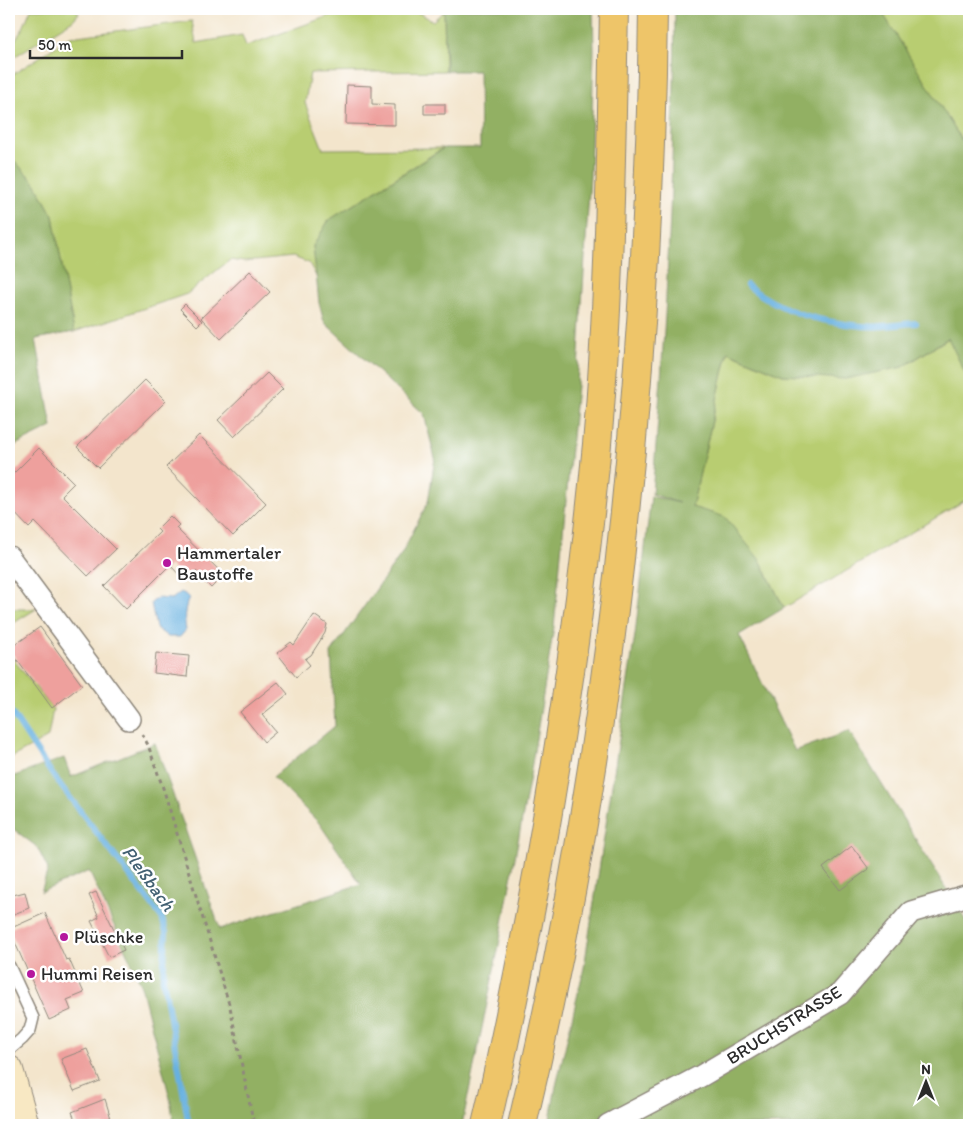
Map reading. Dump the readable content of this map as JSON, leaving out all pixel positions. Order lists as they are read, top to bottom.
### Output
{
  "streets": {
    "street": ["BRUCHSTRASSE"]
  },
  "water": ["Pleßbach"],
  "places": ["Hammertaler Baustoffe", "Plüschke", "Hummi Reisen"],
  "scale_bar": "50 m",
  "north": "top"
}
